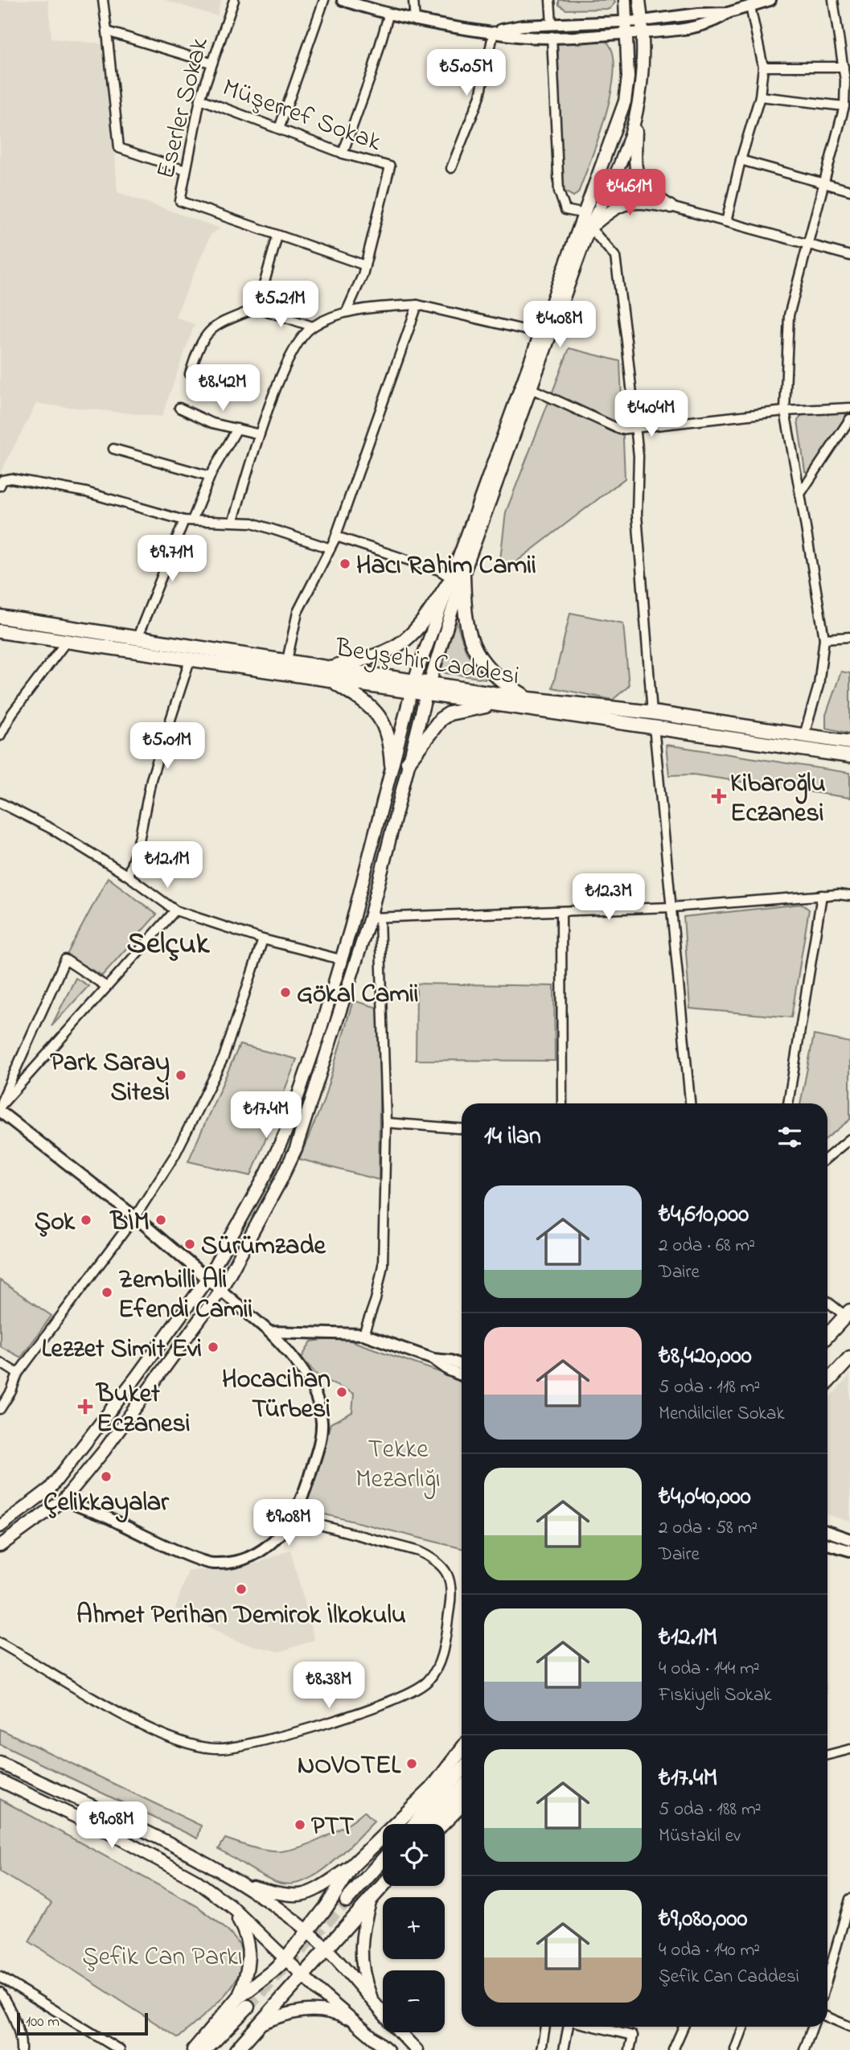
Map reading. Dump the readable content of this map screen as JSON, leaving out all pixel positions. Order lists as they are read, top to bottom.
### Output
{
  "streets": {
    "main road": ["Beyşehir Caddesi"],
    "street": ["Eserler Sokak", "Müşerref Sokak"]
  },
  "crossings": [
    ["Eserler Sokak", "Müşerref Sokak"]
  ],
  "districts": ["Selçuk"],
  "parks": ["Tekke Mezarlığı", "Şefik Can Parkı"],
  "places": {
    "other": [
      "Hacı Rahim Camii",
      "Gökal Camii",
      "Park Saray Sitesi",
      "Şok",
      "BİM",
      "Sürümzade",
      "Zembilli Ali Efendi Camii",
      "Lezzet Simit Evi",
      "Hocacihan Türbesi",
      "Çelikkayalar",
      "Ahmet Perihan Demirok İlkokulu",
      "NOVOTEL",
      "PTT"
    ],
    "health": ["Kibaroğlu Eczanesi", "Buket Eczanesi"]
  },
  "scale_bar": "100 m",
  "page": {
    "price": [
      "₺5.05M",
      "₺4.61M",
      "₺5.21M",
      "₺4.08M",
      "₺8.42M",
      "₺4.04M",
      "₺9.71M",
      "₺5.01M",
      "₺12.1M",
      "₺12.3M",
      "₺17.4M",
      "₺9.08M",
      "₺8.38M",
      "₺9.08M"
    ],
    "heading": "14 ilan",
    "list": [
      {
        "name": "₺4,610,000",
        "note": "2 oda · 68 m² · Daire"
      },
      {
        "name": "₺8,420,000",
        "note": "5 oda · 118 m² · Mendilciler Sokak"
      },
      {
        "name": "₺4,040,000",
        "note": "2 oda · 58 m² · Daire"
      },
      {
        "name": "₺12.1M",
        "note": "4 oda · 144 m² · Fıskiyeli Sokak"
      },
      {
        "name": "₺17.4M",
        "note": "5 oda · 188 m² · Müstakil ev"
      },
      {
        "name": "₺9,080,000",
        "note": "4 oda · 140 m² · Şefik Can Caddesi"
      }
    ],
    "map_buttons": ["+", "−"],
    "scale": "100 m"
  }
}
